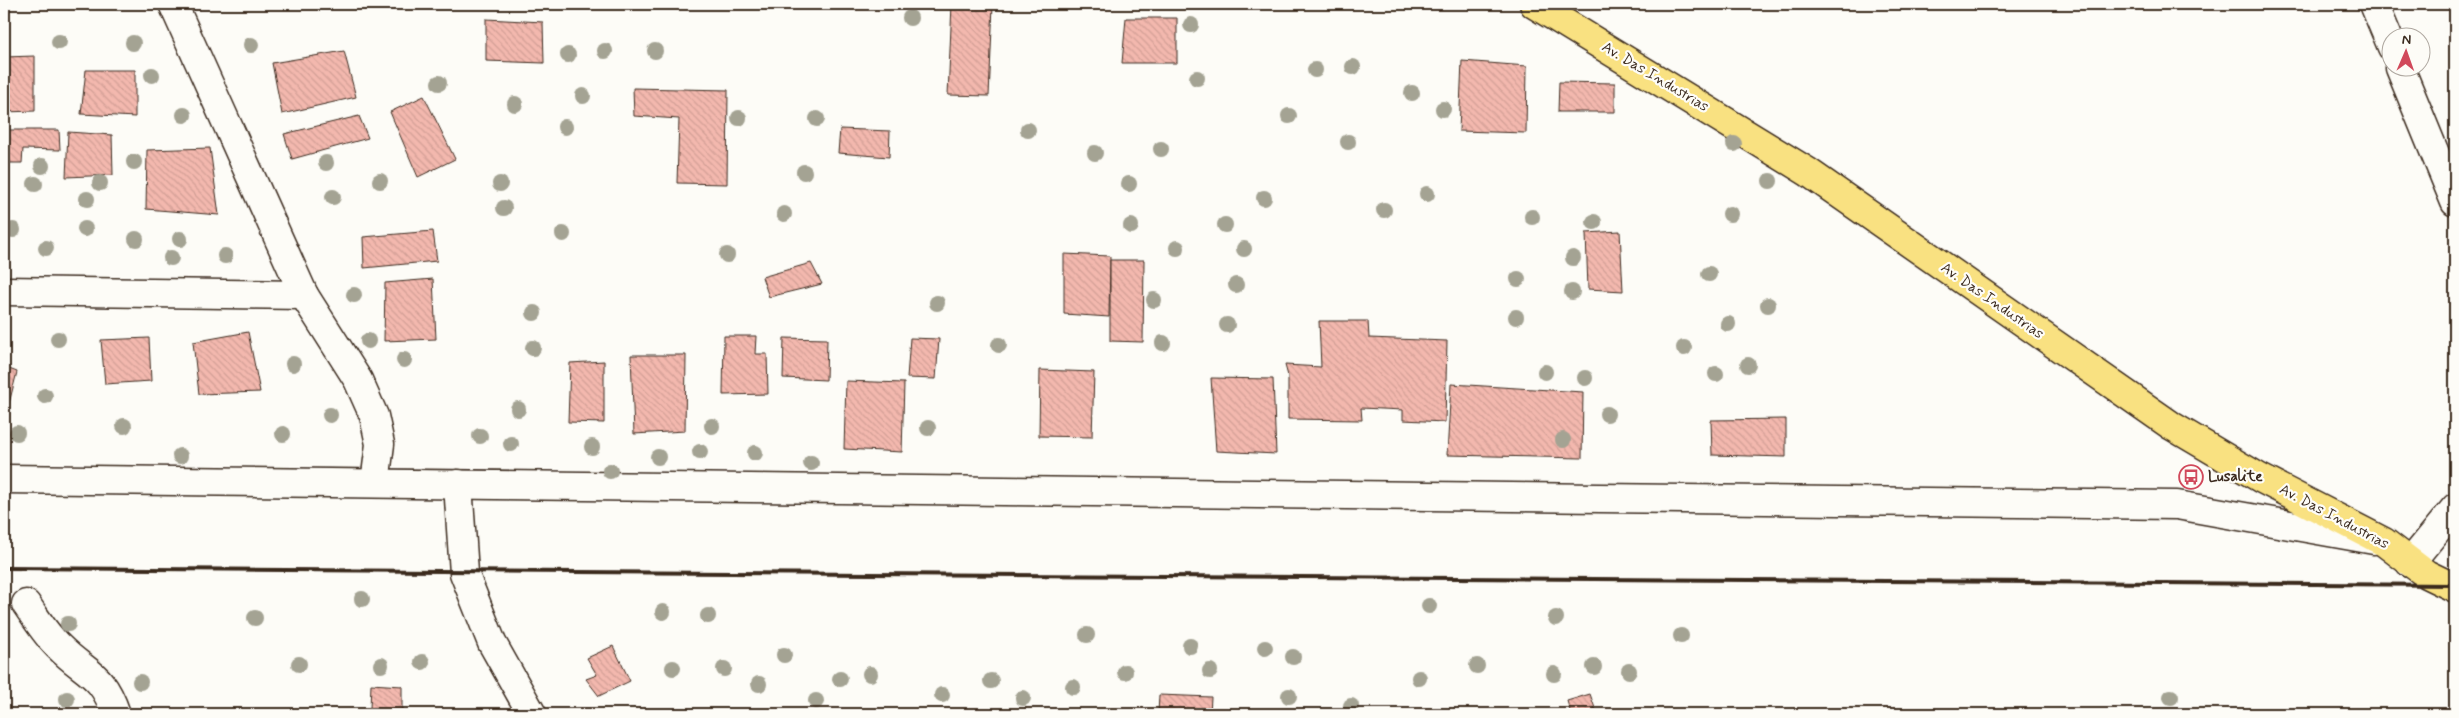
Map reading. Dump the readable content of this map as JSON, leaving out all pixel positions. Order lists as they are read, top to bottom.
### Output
{
  "streets": {
    "main road": ["Av. Das Industrias"]
  },
  "places": {
    "bus stop": ["Lusalite"]
  },
  "north": "top"
}
